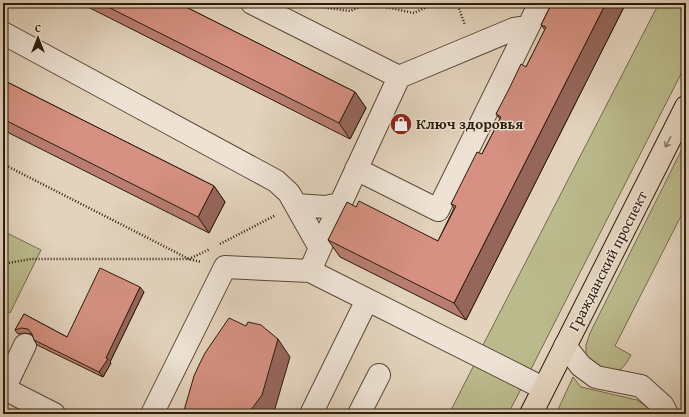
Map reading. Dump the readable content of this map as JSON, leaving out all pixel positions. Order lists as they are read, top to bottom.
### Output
{
  "streets": {
    "main road": ["Гражданский проспект"]
  },
  "one_way": ["Гражданский проспект"],
  "places": {
    "shop": ["Ключ здоровья"]
  },
  "north": "top"
}
